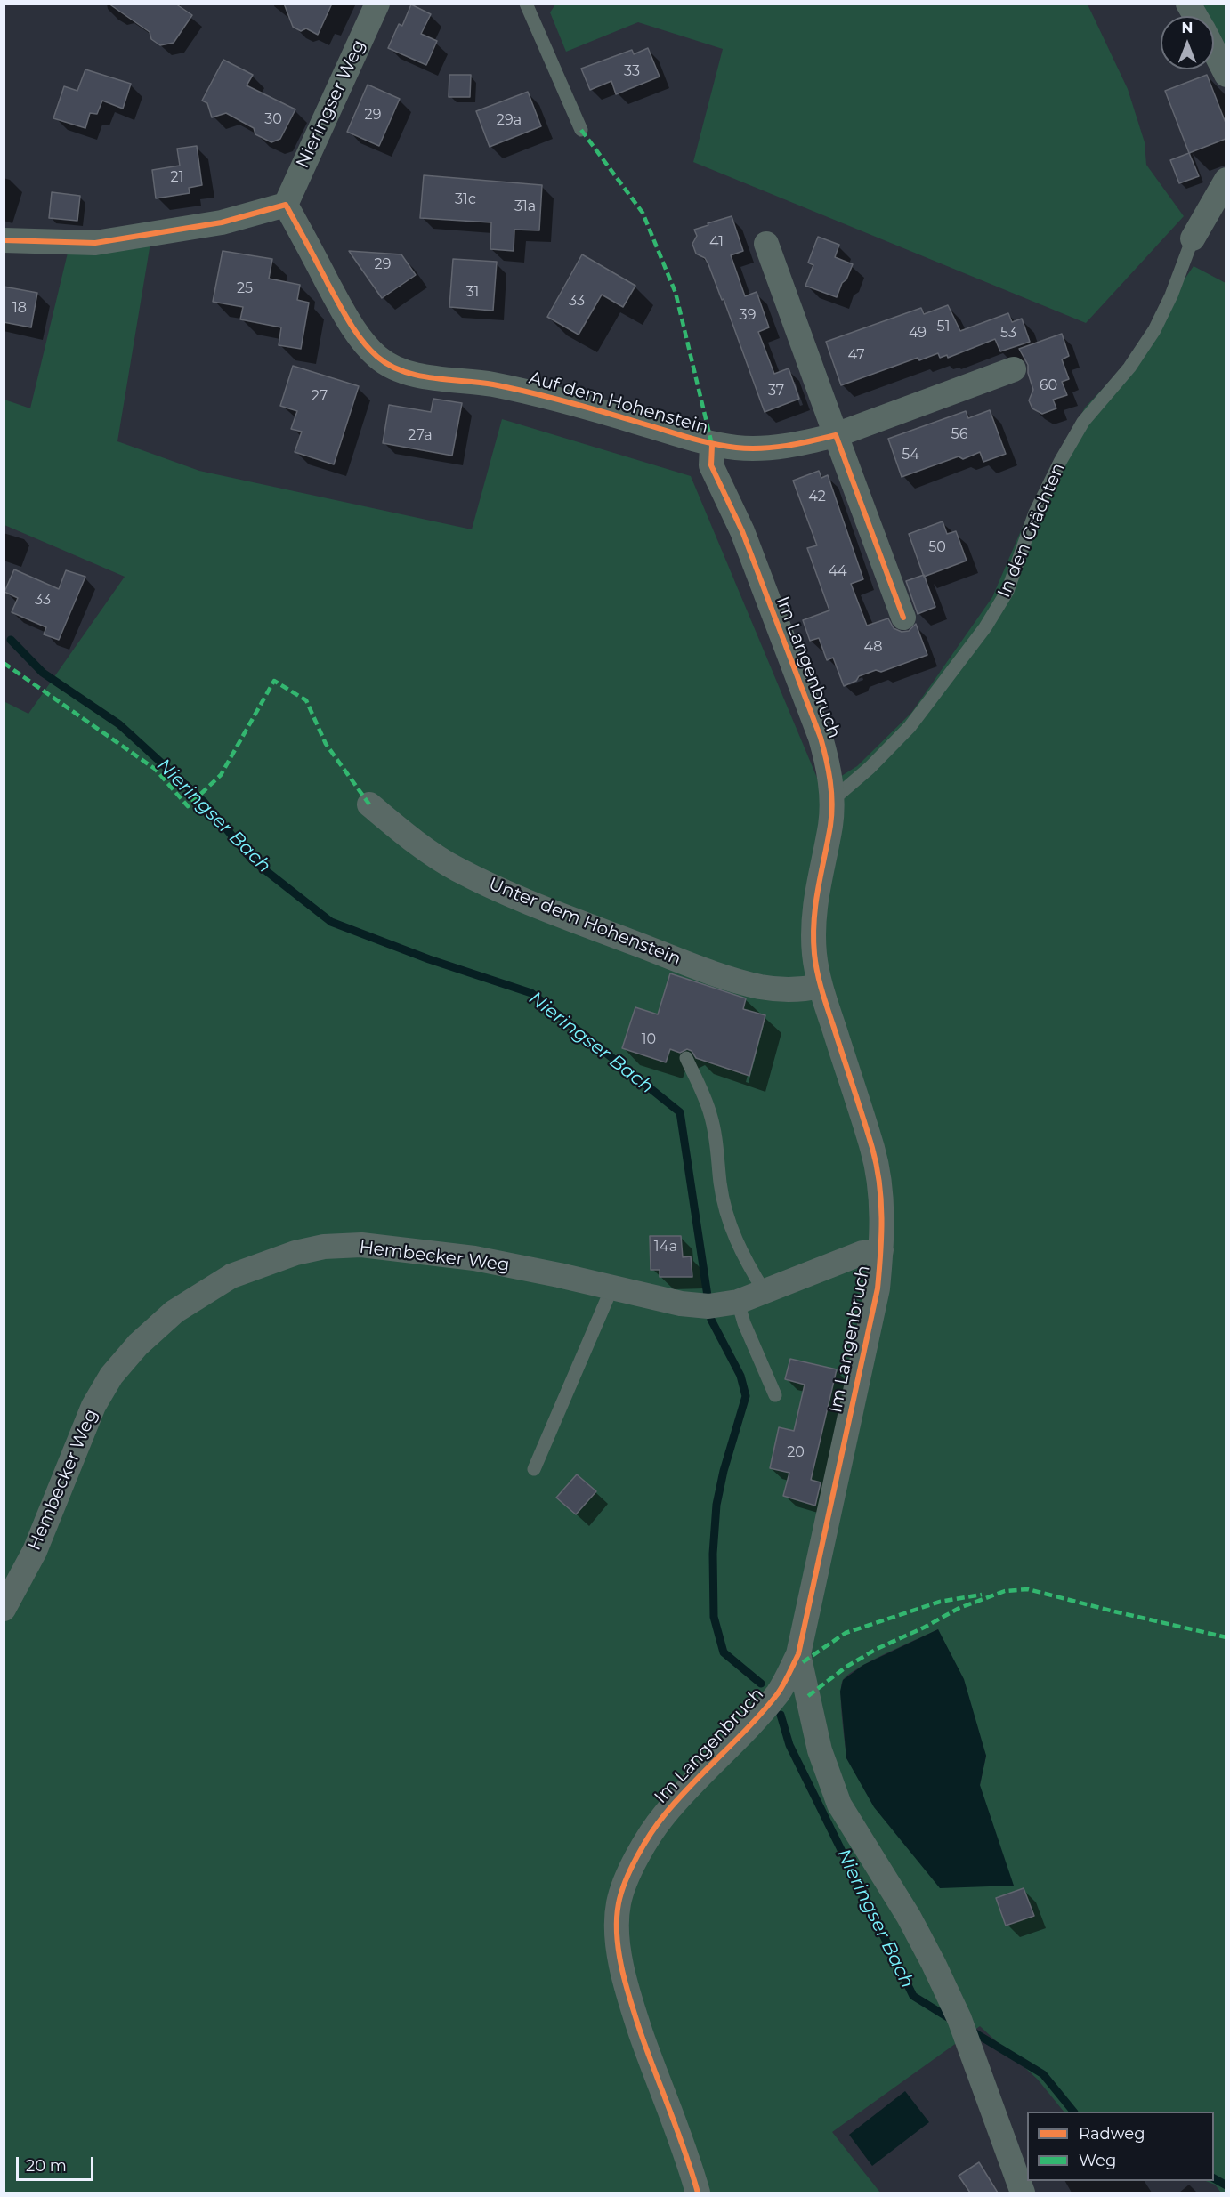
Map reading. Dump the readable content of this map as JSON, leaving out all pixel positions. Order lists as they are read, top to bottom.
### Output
{
  "streets": {
    "street": [
      "Nieringser Weg",
      "Auf dem Hohenstein",
      "In den Grächten",
      "Im Langenbruch",
      "Unter dem Hohenstein",
      "Hembecker Weg"
    ]
  },
  "crossings": [
    ["Nieringser Weg", "Auf dem Hohenstein"],
    ["Auf dem Hohenstein", "Im Langenbruch"],
    ["In den Grächten", "Im Langenbruch"],
    ["Im Langenbruch", "Unter dem Hohenstein"]
  ],
  "water": ["Nieringser Bach"],
  "house_numbers": [
    "33",
    "29",
    "30",
    "29a",
    "21",
    "31c",
    "31a",
    "41",
    "29",
    "25",
    "31",
    "33",
    "18",
    "39",
    "51",
    "49",
    "53",
    "47",
    "60",
    "37",
    "27",
    "56",
    "27a",
    "54",
    "42",
    "50",
    "44",
    "33",
    "48",
    "10",
    "14a",
    "20"
  ],
  "legend": ["Radweg", "Weg"],
  "scale_bar": "20 m",
  "north": "top"
}
